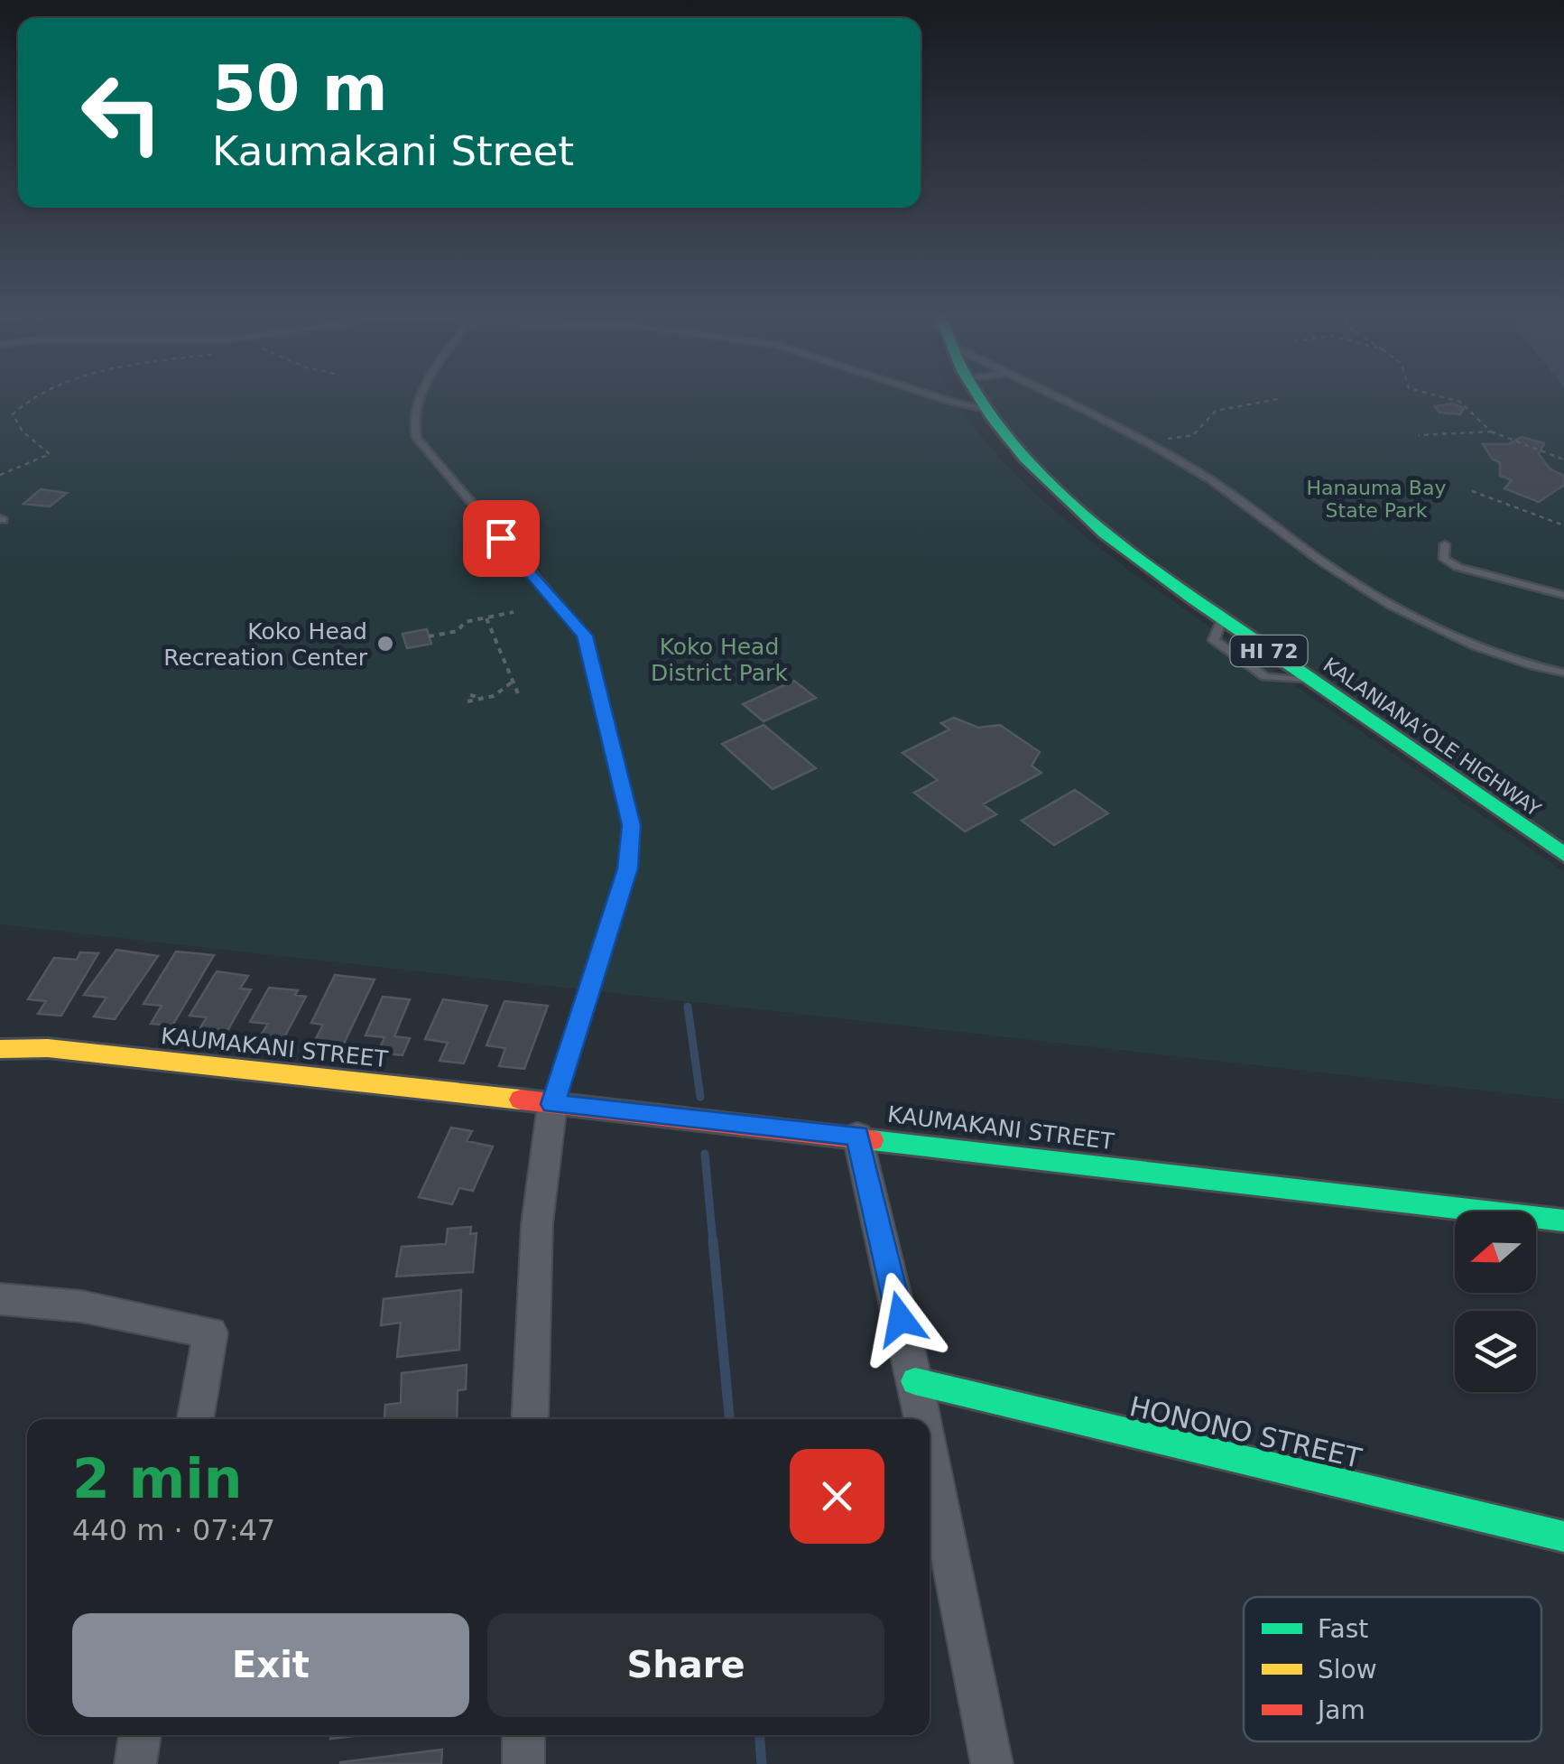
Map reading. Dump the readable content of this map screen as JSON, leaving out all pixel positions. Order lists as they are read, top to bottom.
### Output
{
  "streets": {
    "street": [
      "HI 72",
      "KALANIANA’OLE HIGHWAY",
      "KAUMAKANI STREET",
      "HONONO STREET"
    ]
  },
  "parks": ["Hanauma Bay State Park", "Koko Head District Park"],
  "places": ["Koko Head Recreation Center"],
  "legend": ["Fast", "Slow", "Jam"],
  "north": "left",
  "page": {
    "turn": ["50 m", "Kaumakani Street"],
    "heading": ["2 min", "440 m · 07:47"],
    "buttons": ["Exit", "Share"]
  }
}
